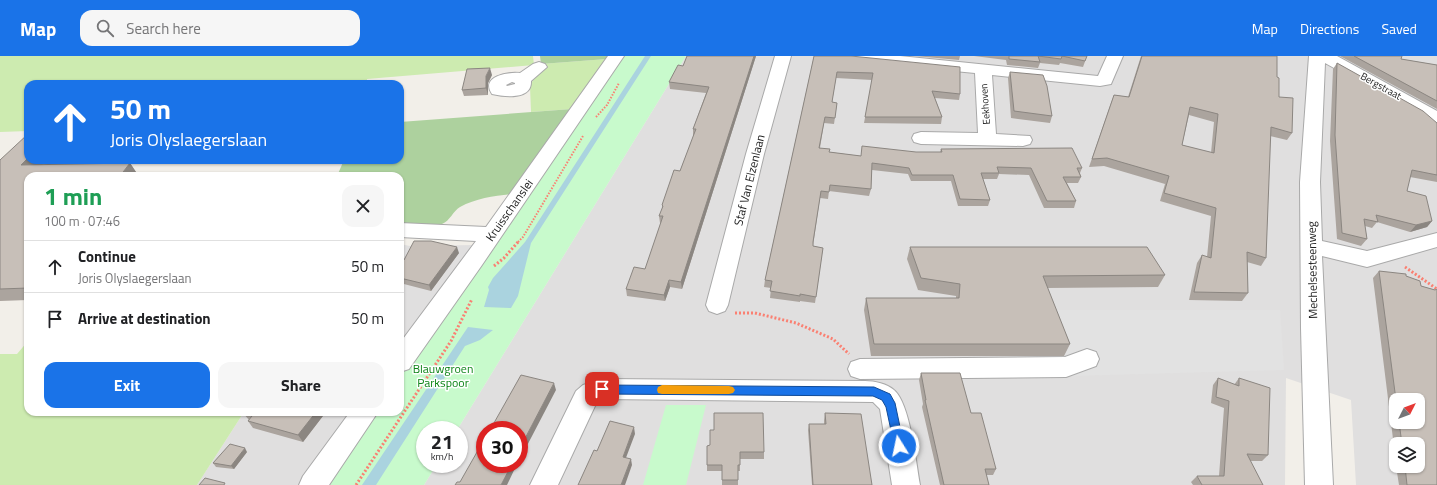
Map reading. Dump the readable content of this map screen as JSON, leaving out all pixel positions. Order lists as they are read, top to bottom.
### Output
{
  "streets": {
    "street": [
      "Bergstraat",
      "Eekhoven",
      "Staf Van Elzenlaan",
      "Kruisschanslei",
      "Mechelsesteenweg"
    ]
  },
  "parks": ["Blauwgroen Parkspoor"],
  "north": "top right",
  "page": {
    "header": "Map",
    "search": "Search here",
    "nav": ["Map", "Directions", "Saved"],
    "turn": ["50 m", "Joris Olyslaegerslaan"],
    "heading": ["1 min", "100 m · 07:46"],
    "list": [
      {
        "name": "Continue",
        "note": "Joris Olyslaegerslaan",
        "value": "50 m"
      },
      {
        "name": "Arrive at destination",
        "value": "50 m"
      }
    ],
    "buttons": ["Exit", "Share"],
    "speed": "21 km/h",
    "limit": "30"
  }
}
